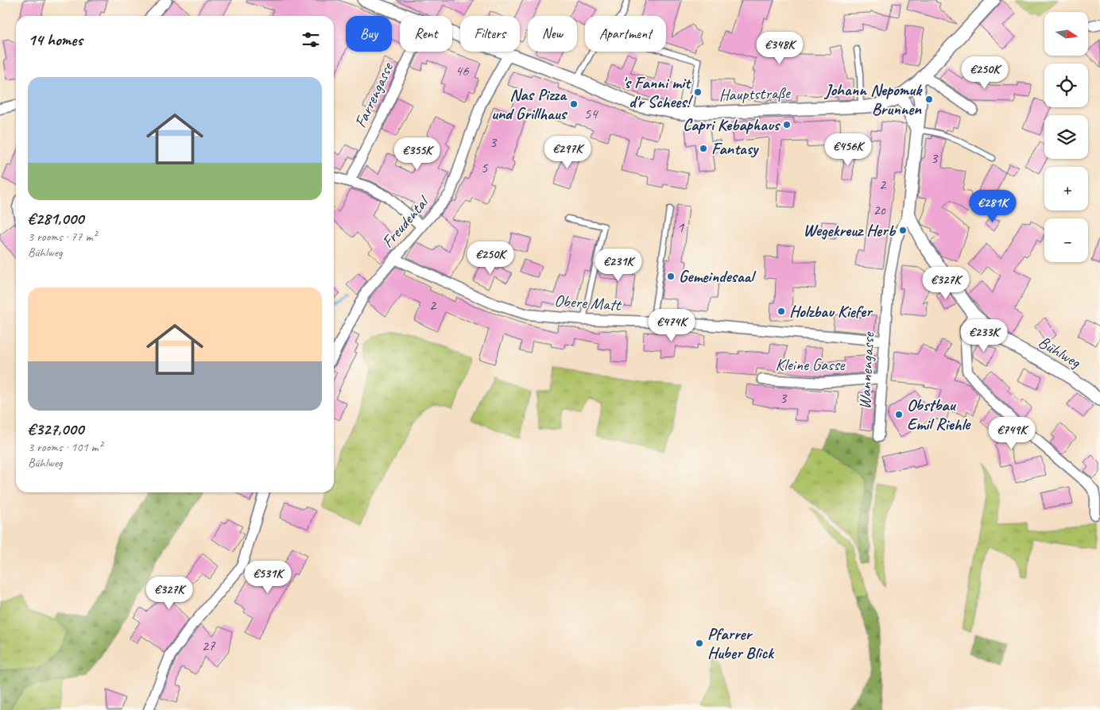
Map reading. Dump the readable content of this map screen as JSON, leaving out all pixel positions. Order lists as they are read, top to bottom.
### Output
{
  "streets": {
    "street": [
      "Hauptstraße",
      "Farrengasse",
      "Freudental",
      "Obere Matt",
      "Bühlweg",
      "Kleine Gasse",
      "Wannengasse"
    ]
  },
  "crossings": [
    ["Hauptstraße", "Freudental"],
    ["Freudental", "Obere Matt"],
    ["Obere Matt", "Wannengasse"],
    ["Bühlweg", "Wannengasse"],
    ["Kleine Gasse", "Wannengasse"]
  ],
  "places": [
    "'s Fanni mit d'r Schees!",
    "Johann Nepomuk Brunnen",
    "Nas Pizza und Grillhaus",
    "Capri Kebaphaus",
    "Fantasy",
    "Wegekreuz Herb",
    "Gemeindesaal",
    "Holzbau Kiefer",
    "Obstbau Emil Riehle",
    "Pfarrer Huber Blick"
  ],
  "house_numbers": [
    "46",
    "54",
    "3",
    "3",
    "5",
    "2",
    "2c",
    "1",
    "2",
    "3",
    "27"
  ],
  "north": "right",
  "page": {
    "map_buttons": ["+", "−"],
    "chip": [
      "Buy",
      "Rent",
      "Filters",
      "New",
      "Apartment"
    ],
    "heading": "14 homes",
    "price": [
      "€348K",
      "€250K",
      "€456K",
      "€297K",
      "€355K",
      "€281K",
      "€250K",
      "€231K",
      "€327K",
      "€474K",
      "€233K",
      "€749K",
      "€531K",
      "€327K"
    ],
    "list": [
      {
        "name": "€281,000",
        "note": "3 rooms · 77 m² · Bühlweg"
      },
      {
        "name": "€327,000",
        "note": "3 rooms · 101 m² · Bühlweg"
      }
    ]
  }
}
